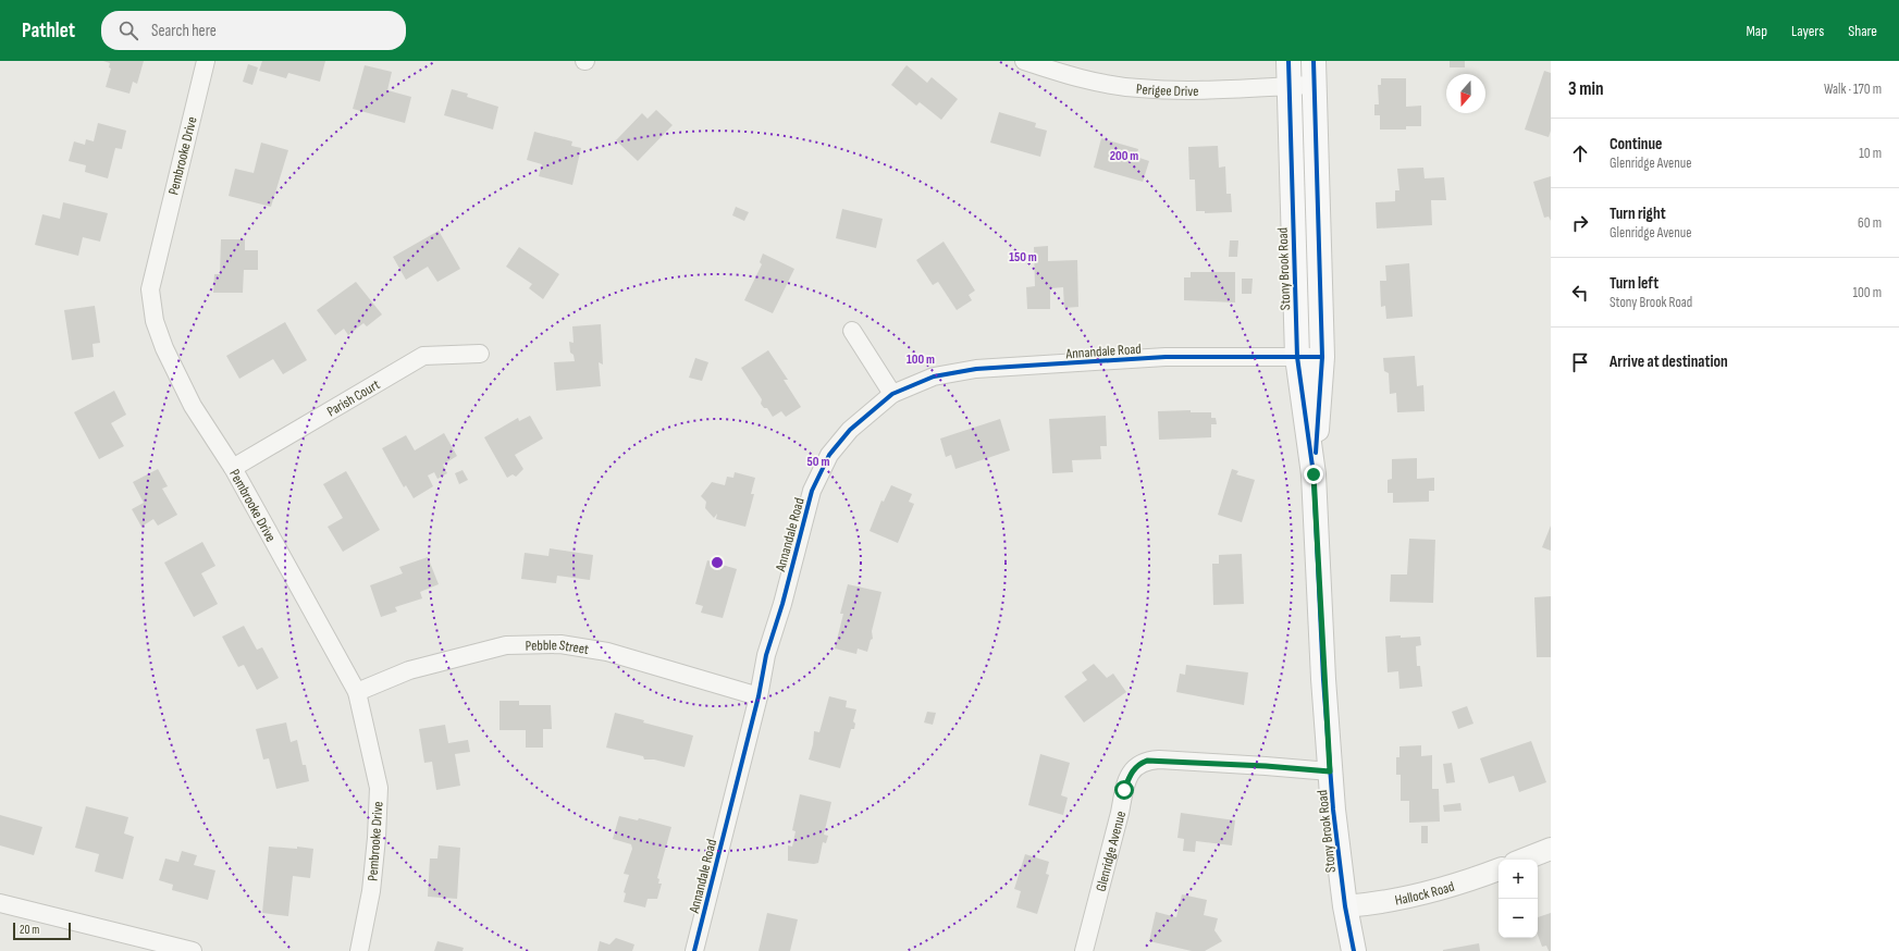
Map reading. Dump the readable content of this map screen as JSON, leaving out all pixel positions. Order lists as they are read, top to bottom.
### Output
{
  "streets": {
    "main road": ["Stony Brook Road"],
    "street": [
      "Perigee Drive",
      "Pembrooke Drive",
      "Annandale Road",
      "Parish Court",
      "Pebble Street",
      "Glenridge Avenue",
      "Hallock Road"
    ]
  },
  "crossings": [
    ["Perigee Drive", "Stony Brook Road"],
    ["Pembrooke Drive", "Parish Court"],
    ["Pembrooke Drive", "Pebble Street"],
    ["Stony Brook Road", "Annandale Road"],
    ["Stony Brook Road", "Glenridge Avenue"],
    ["Stony Brook Road", "Hallock Road"],
    ["Annandale Road", "Pebble Street"]
  ],
  "scale_bar": "20 m",
  "north": "bottom",
  "page": {
    "header": "Pathlet",
    "search": "Search here",
    "nav": ["Map", "Layers", "Share"],
    "heading": ["3 min", "Walk · 170 m"],
    "list": [
      ["Continue", "Glenridge Avenue", "10 m"],
      ["Turn right", "Glenridge Avenue", "60 m"],
      ["Turn left", "Stony Brook Road", "100 m"],
      "Arrive at destination"
    ],
    "map_buttons": ["+", "−"],
    "scale": "20 m"
  },
  "rings": [
    "200 m",
    "150 m",
    "100 m",
    "50 m"
  ]
}
